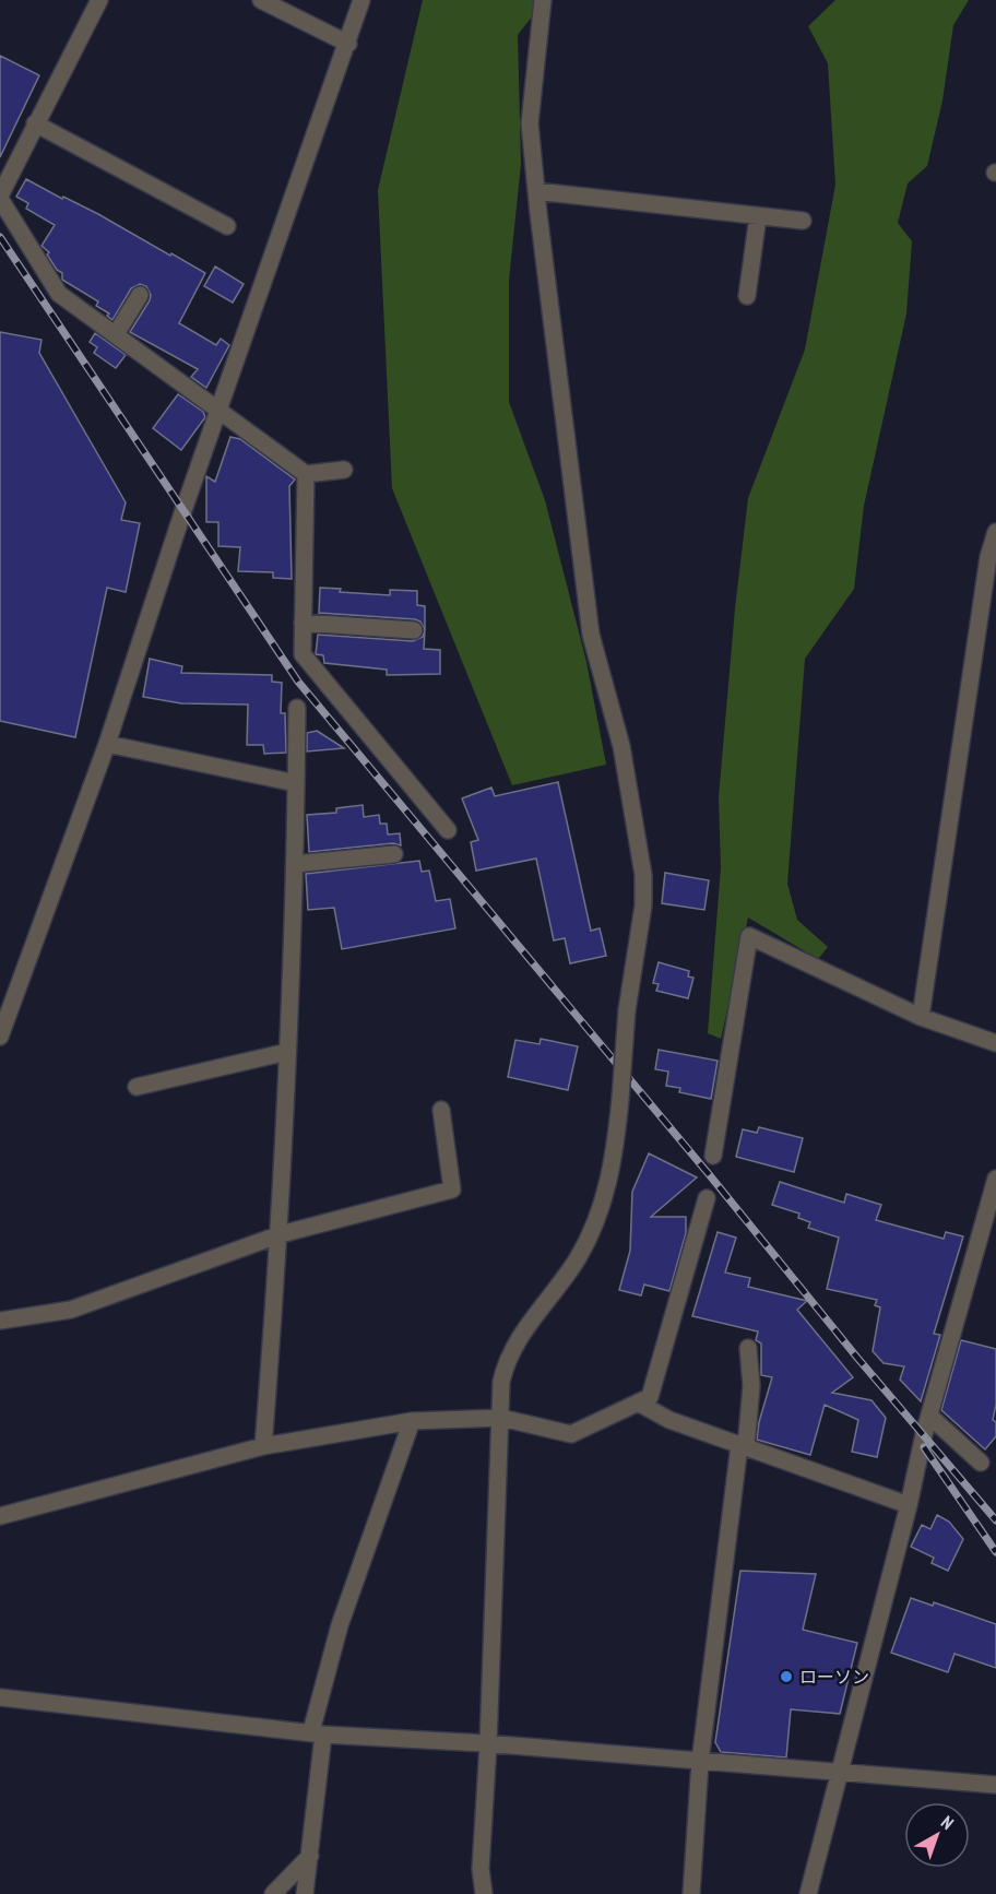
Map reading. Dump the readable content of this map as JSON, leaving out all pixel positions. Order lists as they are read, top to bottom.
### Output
{
  "places": ["ローソン"],
  "north": "top right"
}
